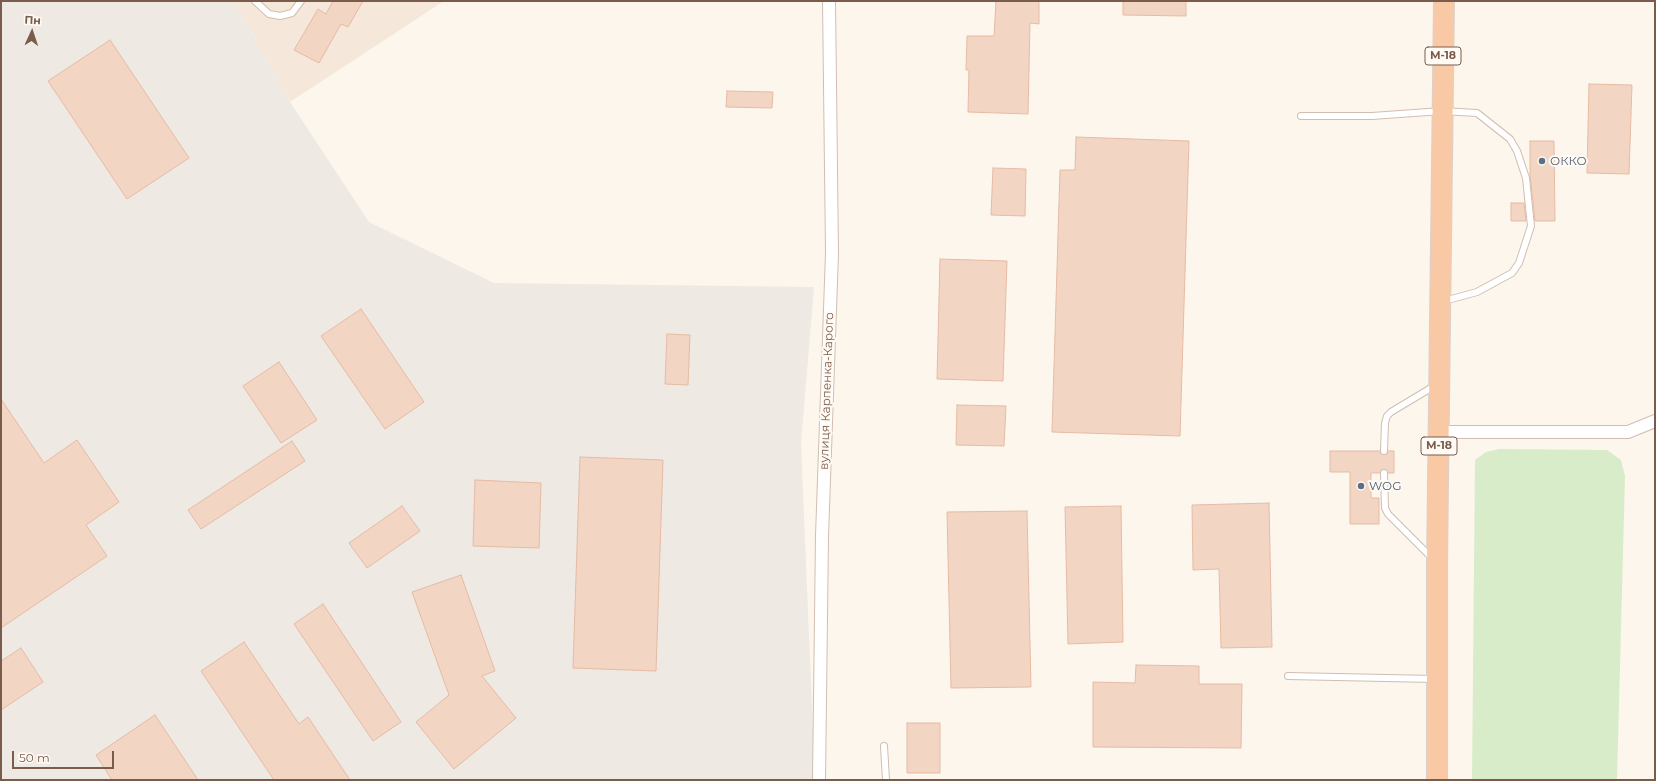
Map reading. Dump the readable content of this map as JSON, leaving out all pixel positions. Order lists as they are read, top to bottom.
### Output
{
  "streets": {
    "highway": ["М-18"],
    "street": ["вулиця Карпенка-Карого"]
  },
  "places": ["ОККО", "WOG"],
  "scale_bar": "50 m",
  "north": "top"
}
